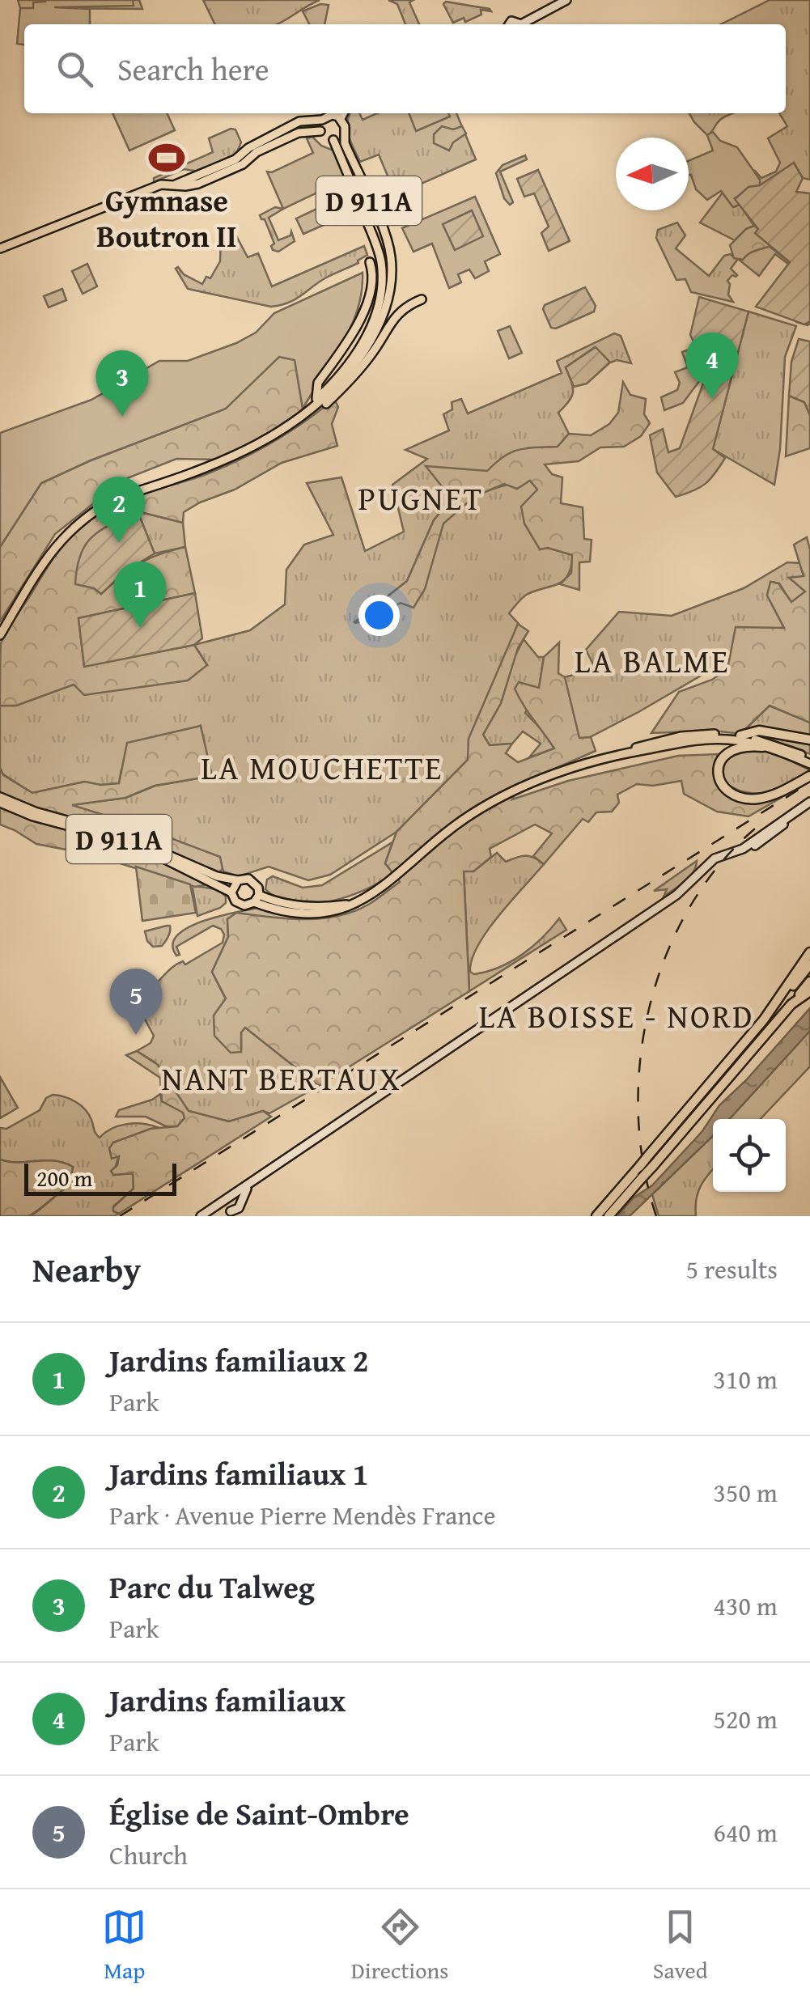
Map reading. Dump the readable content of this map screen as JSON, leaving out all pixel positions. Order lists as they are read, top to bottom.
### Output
{
  "streets": {
    "main road": ["D 911A"]
  },
  "districts": [
    "PUGNET",
    "LA BALME",
    "LA MOUCHETTE",
    "LA BOISSE - NORD",
    "NANT BERTAUX"
  ],
  "places": {
    "sports": ["Gymnase Boutron II"]
  },
  "scale_bar": "200 m",
  "north": "left",
  "page": {
    "search": "Search here",
    "pins": [
      "4",
      "3",
      "2",
      "1",
      "5"
    ],
    "scale": "200 m",
    "heading": ["Nearby", "5 results"],
    "list": [
      {
        "mark": "1",
        "name": "Jardins familiaux 2",
        "note": "Park",
        "value": "310 m"
      },
      {
        "mark": "2",
        "name": "Jardins familiaux 1",
        "note": "Park · Avenue Pierre Mendès France",
        "value": "350 m"
      },
      {
        "mark": "3",
        "name": "Parc du Talweg",
        "note": "Park",
        "value": "430 m"
      },
      {
        "mark": "4",
        "name": "Jardins familiaux",
        "note": "Park",
        "value": "520 m"
      },
      {
        "mark": "5",
        "name": "Église de Saint-Ombre",
        "note": "Church",
        "value": "640 m"
      }
    ],
    "nav": ["Map", "Directions", "Saved"]
  }
}
